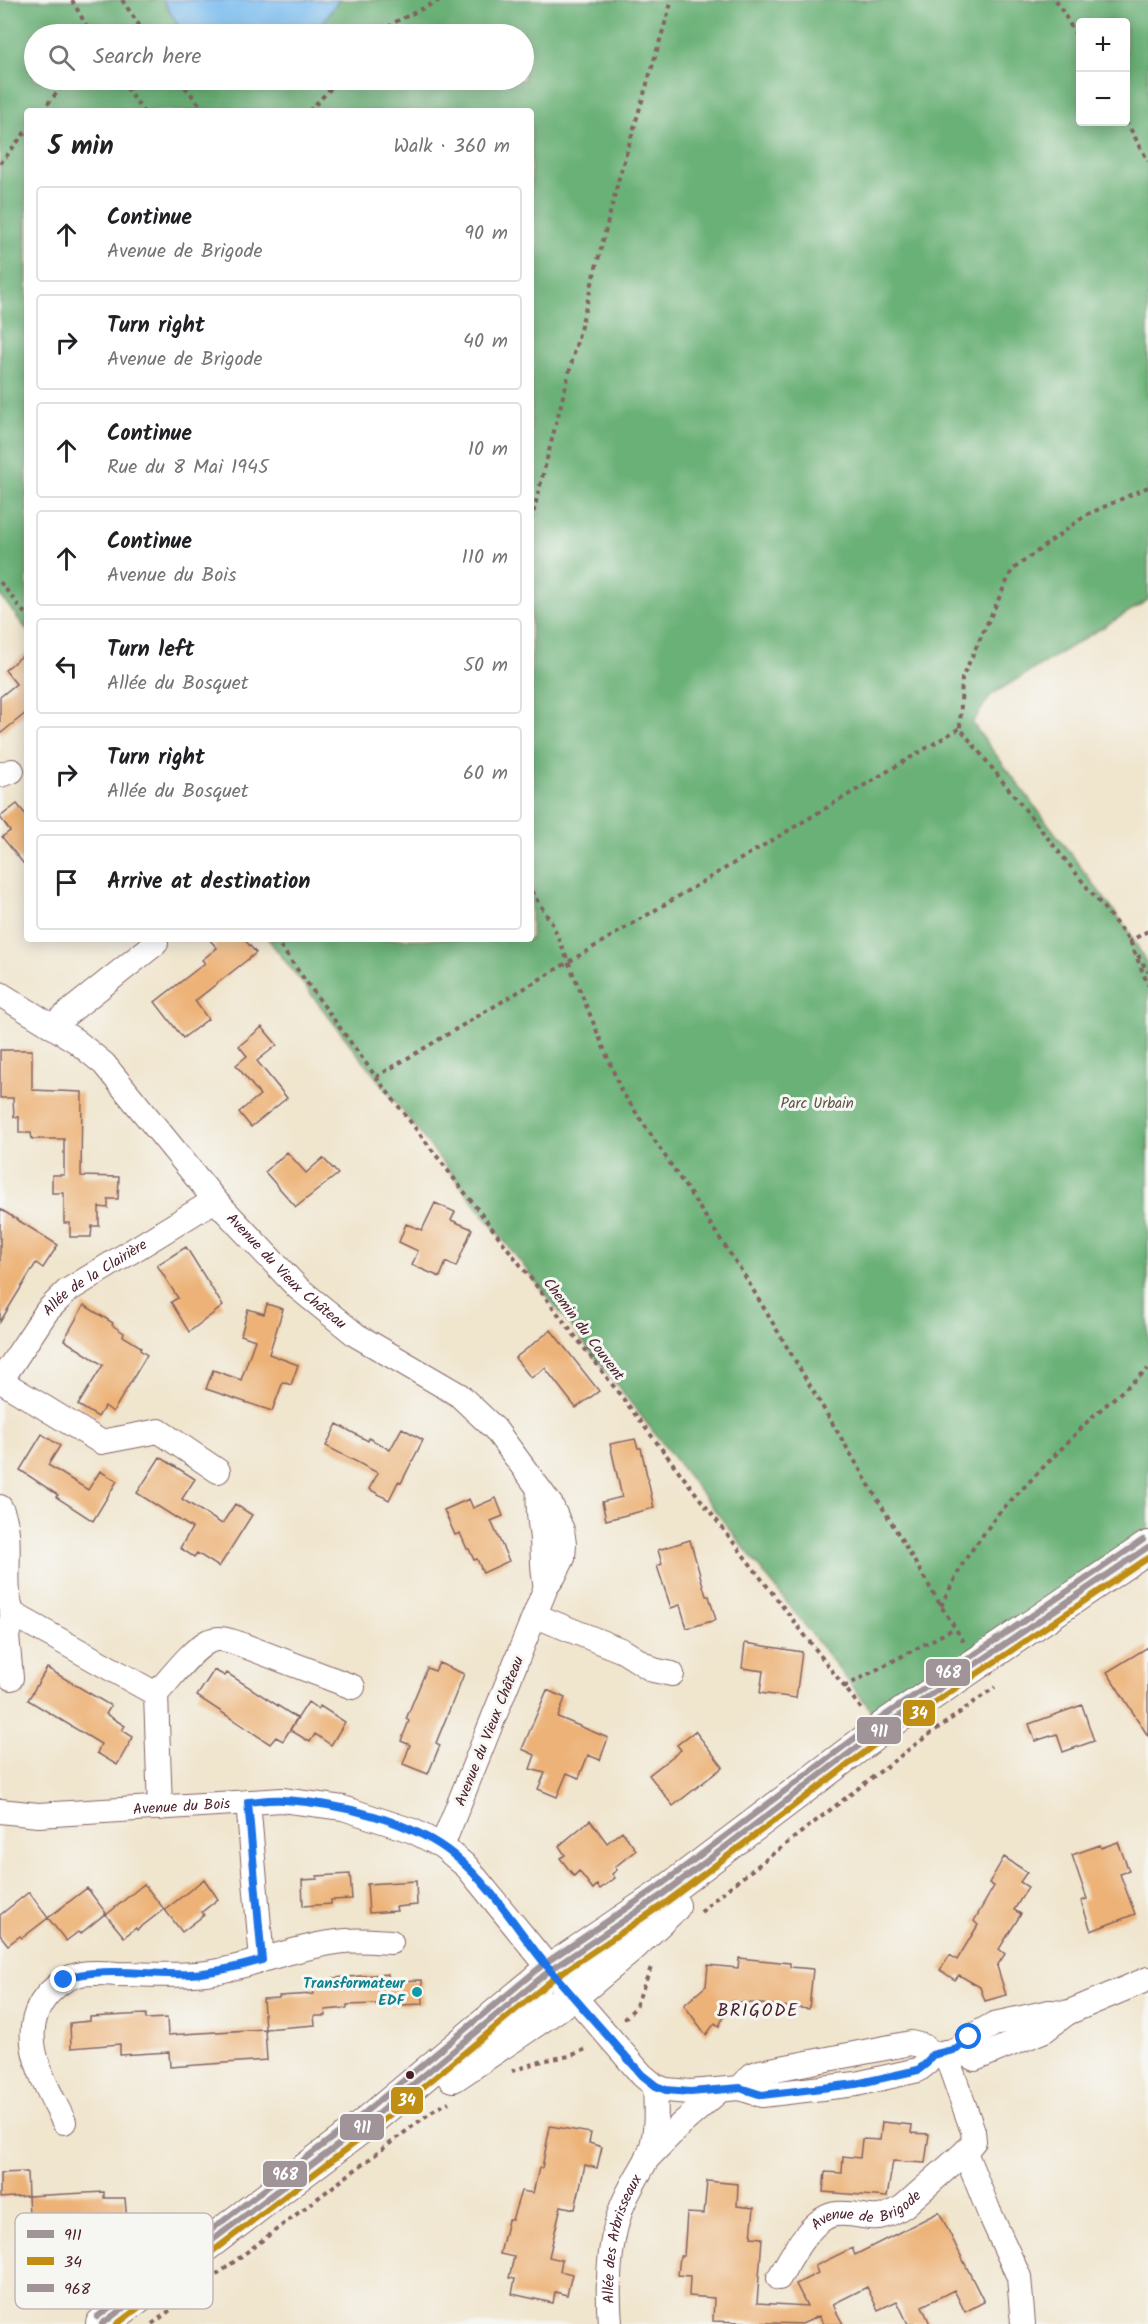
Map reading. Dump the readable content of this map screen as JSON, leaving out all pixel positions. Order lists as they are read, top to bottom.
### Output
{
  "streets": {
    "street": [
      "Avenue du Vieux Château",
      "Allée de la Clairière",
      "Avenue du Bois",
      "Avenue de Brigode",
      "Allée des Arbrisseaux"
    ],
    "path": ["Chemin du Couvent"]
  },
  "crossings": [
    ["Avenue du Vieux Château", "Allée de la Clairière"],
    ["Avenue du Vieux Château", "Avenue du Bois"]
  ],
  "districts": ["BRIGODE"],
  "parks": ["Parc Urbain"],
  "places": ["Transformateur EDF"],
  "lines": ["transit line 968", "transit line 911", "transit line 34"],
  "legend": ["911", "34", "968"],
  "page": {
    "map_buttons": ["+", "−"],
    "search": "Search here",
    "heading": ["5 min", "Walk · 360 m"],
    "list": [
      ["Continue", "Avenue de Brigode", "90 m"],
      ["Turn right", "Avenue de Brigode", "40 m"],
      ["Continue", "Rue du 8 Mai 1945", "10 m"],
      ["Continue", "Avenue du Bois", "110 m"],
      ["Turn left", "Allée du Bosquet", "50 m"],
      ["Turn right", "Allée du Bosquet", "60 m"],
      "Arrive at destination"
    ]
  }
}
